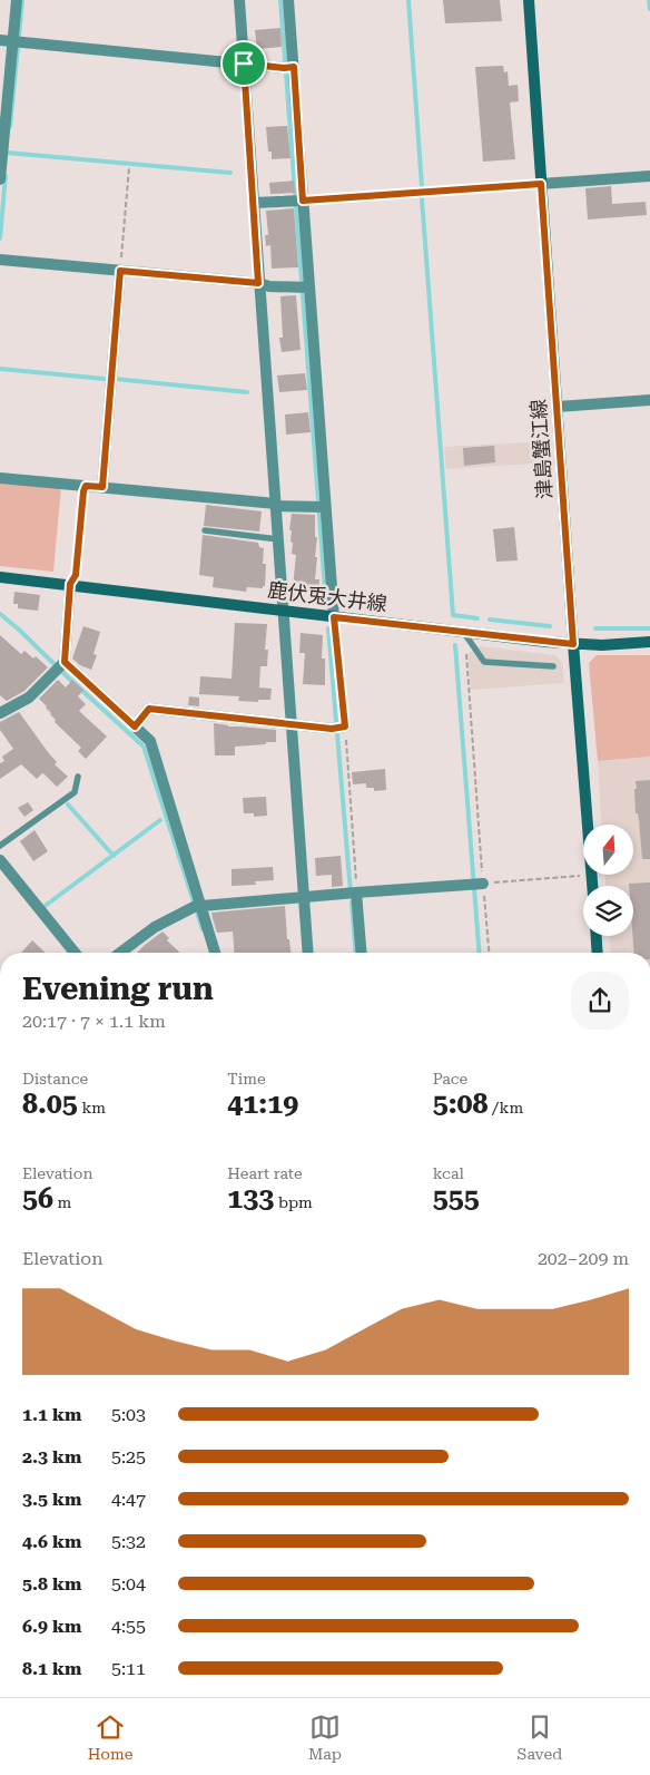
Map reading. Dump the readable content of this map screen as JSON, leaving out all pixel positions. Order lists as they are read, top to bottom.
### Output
{
  "streets": {
    "main road": ["津島蟹江線", "鹿伏兎大井線"]
  },
  "crossings": [
    ["津島蟹江線", "鹿伏兎大井線"]
  ],
  "north": "top",
  "page": {
    "heading": ["Evening run", "20:17 · 7 × 1.1 km"],
    "stats": [
      ["Distance", "8.05 km"],
      ["Time", "41:19"],
      ["Pace", "5:08 /km"],
      ["Elevation", "56 m"],
      ["Heart rate", "133 bpm"],
      ["kcal", "555"]
    ],
    "chart": ["Elevation", "202–209 m"],
    "list": [
      {
        "name": "1.1 km",
        "note": "5:03"
      },
      {
        "name": "2.3 km",
        "note": "5:25"
      },
      {
        "name": "3.5 km",
        "note": "4:47"
      },
      {
        "name": "4.6 km",
        "note": "5:32"
      },
      {
        "name": "5.8 km",
        "note": "5:04"
      },
      {
        "name": "6.9 km",
        "note": "4:55"
      },
      {
        "name": "8.1 km",
        "note": "5:11"
      }
    ],
    "tabs": ["Home", "Map", "Saved"]
  }
}
